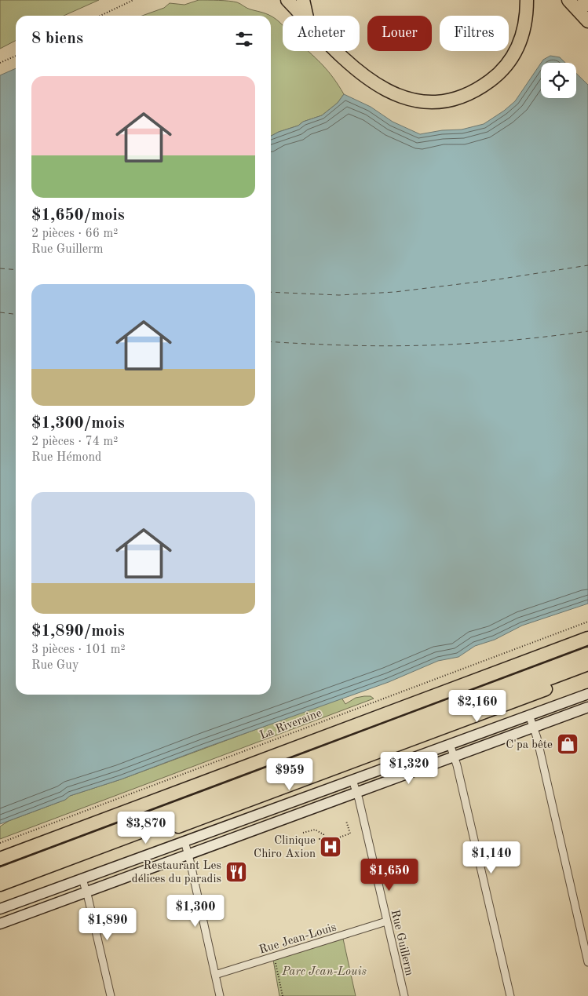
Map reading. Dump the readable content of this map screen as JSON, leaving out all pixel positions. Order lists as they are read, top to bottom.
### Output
{
  "streets": {
    "street": ["Rue Jean-Louis", "Rue Guillerm"],
    "path": ["La Riveraine"]
  },
  "crossings": [
    ["Rue Jean-Louis", "Rue Guillerm"]
  ],
  "parks": ["Parc Jean-Louis"],
  "places": {
    "shop": ["C'pa bête"],
    "hospital": ["Clinique Chiro Axion"],
    "restaurant": ["Restaurant Les délices du paradis"]
  },
  "page": {
    "chip": ["Acheter", "Louer", "Filtres"],
    "heading": "8 biens",
    "list": [
      {
        "name": "$1,650/mois",
        "note": "2 pièces · 66 m² · Rue Guillerm"
      },
      {
        "name": "$1,300/mois",
        "note": "2 pièces · 74 m² · Rue Hémond"
      },
      {
        "name": "$1,890/mois",
        "note": "3 pièces · 101 m² · Rue Guy"
      }
    ],
    "price": [
      "$2,160",
      "$1,320",
      "$959",
      "$3,870",
      "$1,140",
      "$1,650",
      "$1,300",
      "$1,890"
    ]
  }
}
